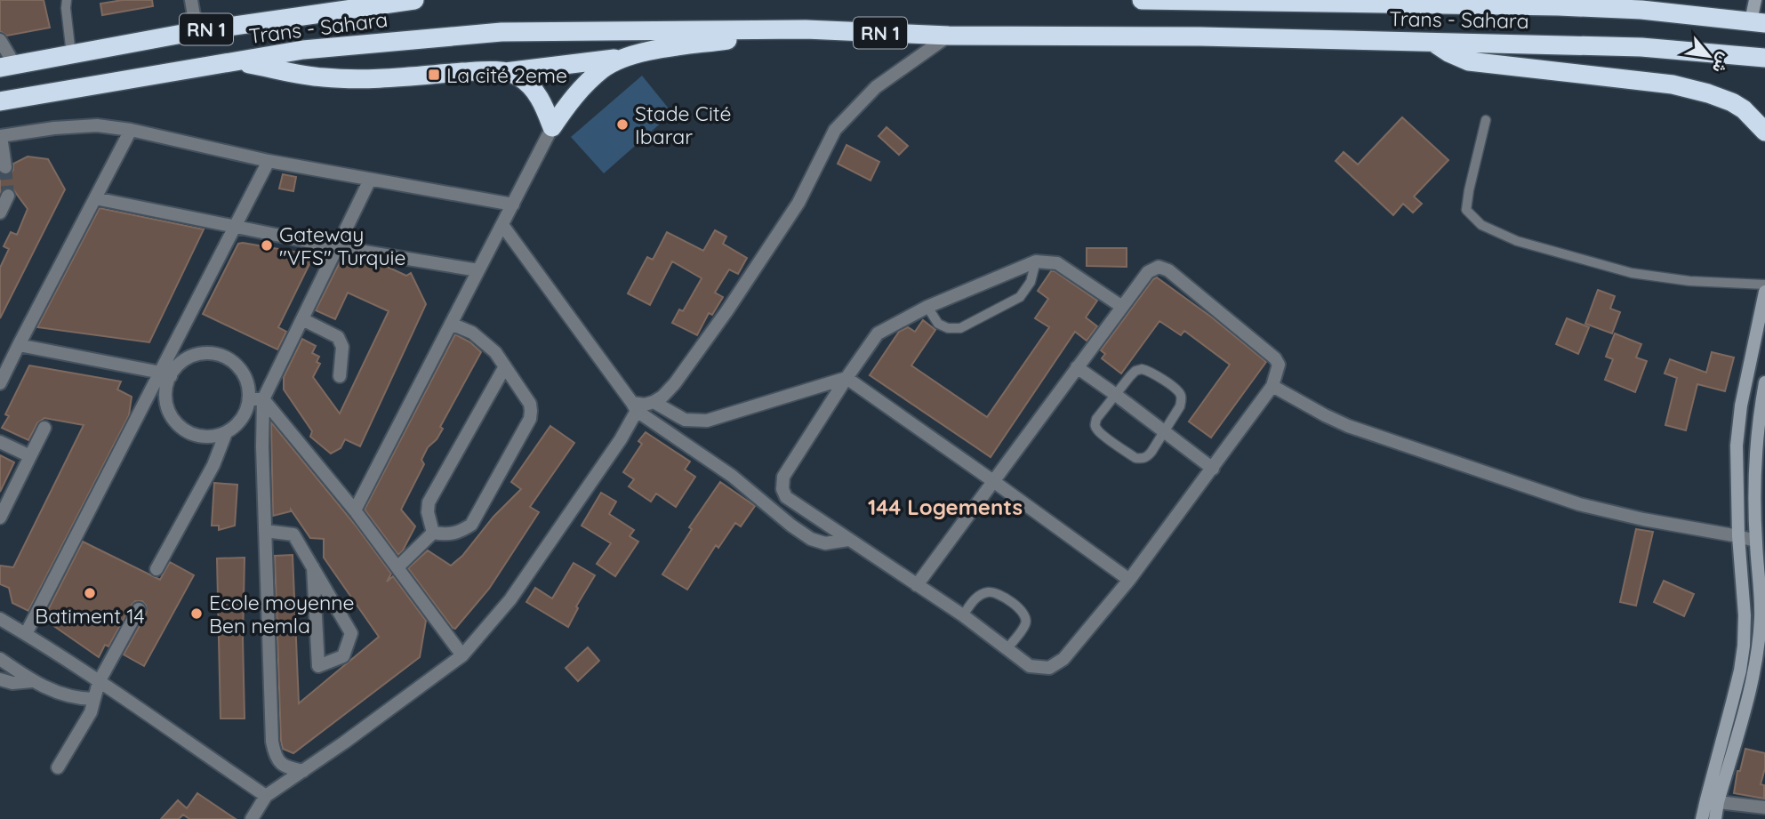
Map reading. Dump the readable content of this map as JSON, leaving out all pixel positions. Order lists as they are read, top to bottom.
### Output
{
  "streets": {
    "highway": ["Trans - Sahara", "RN 1"]
  },
  "districts": ["144 Logements"],
  "places": {
    "transit": ["La cité 2eme"],
    "other": [
      "Stade Cité Ibarar",
      "Gateway \"VFS\" Turquie",
      "Batiment 14",
      "Ecole moyenne Ben nemla"
    ]
  },
  "north": "bottom right"
}
